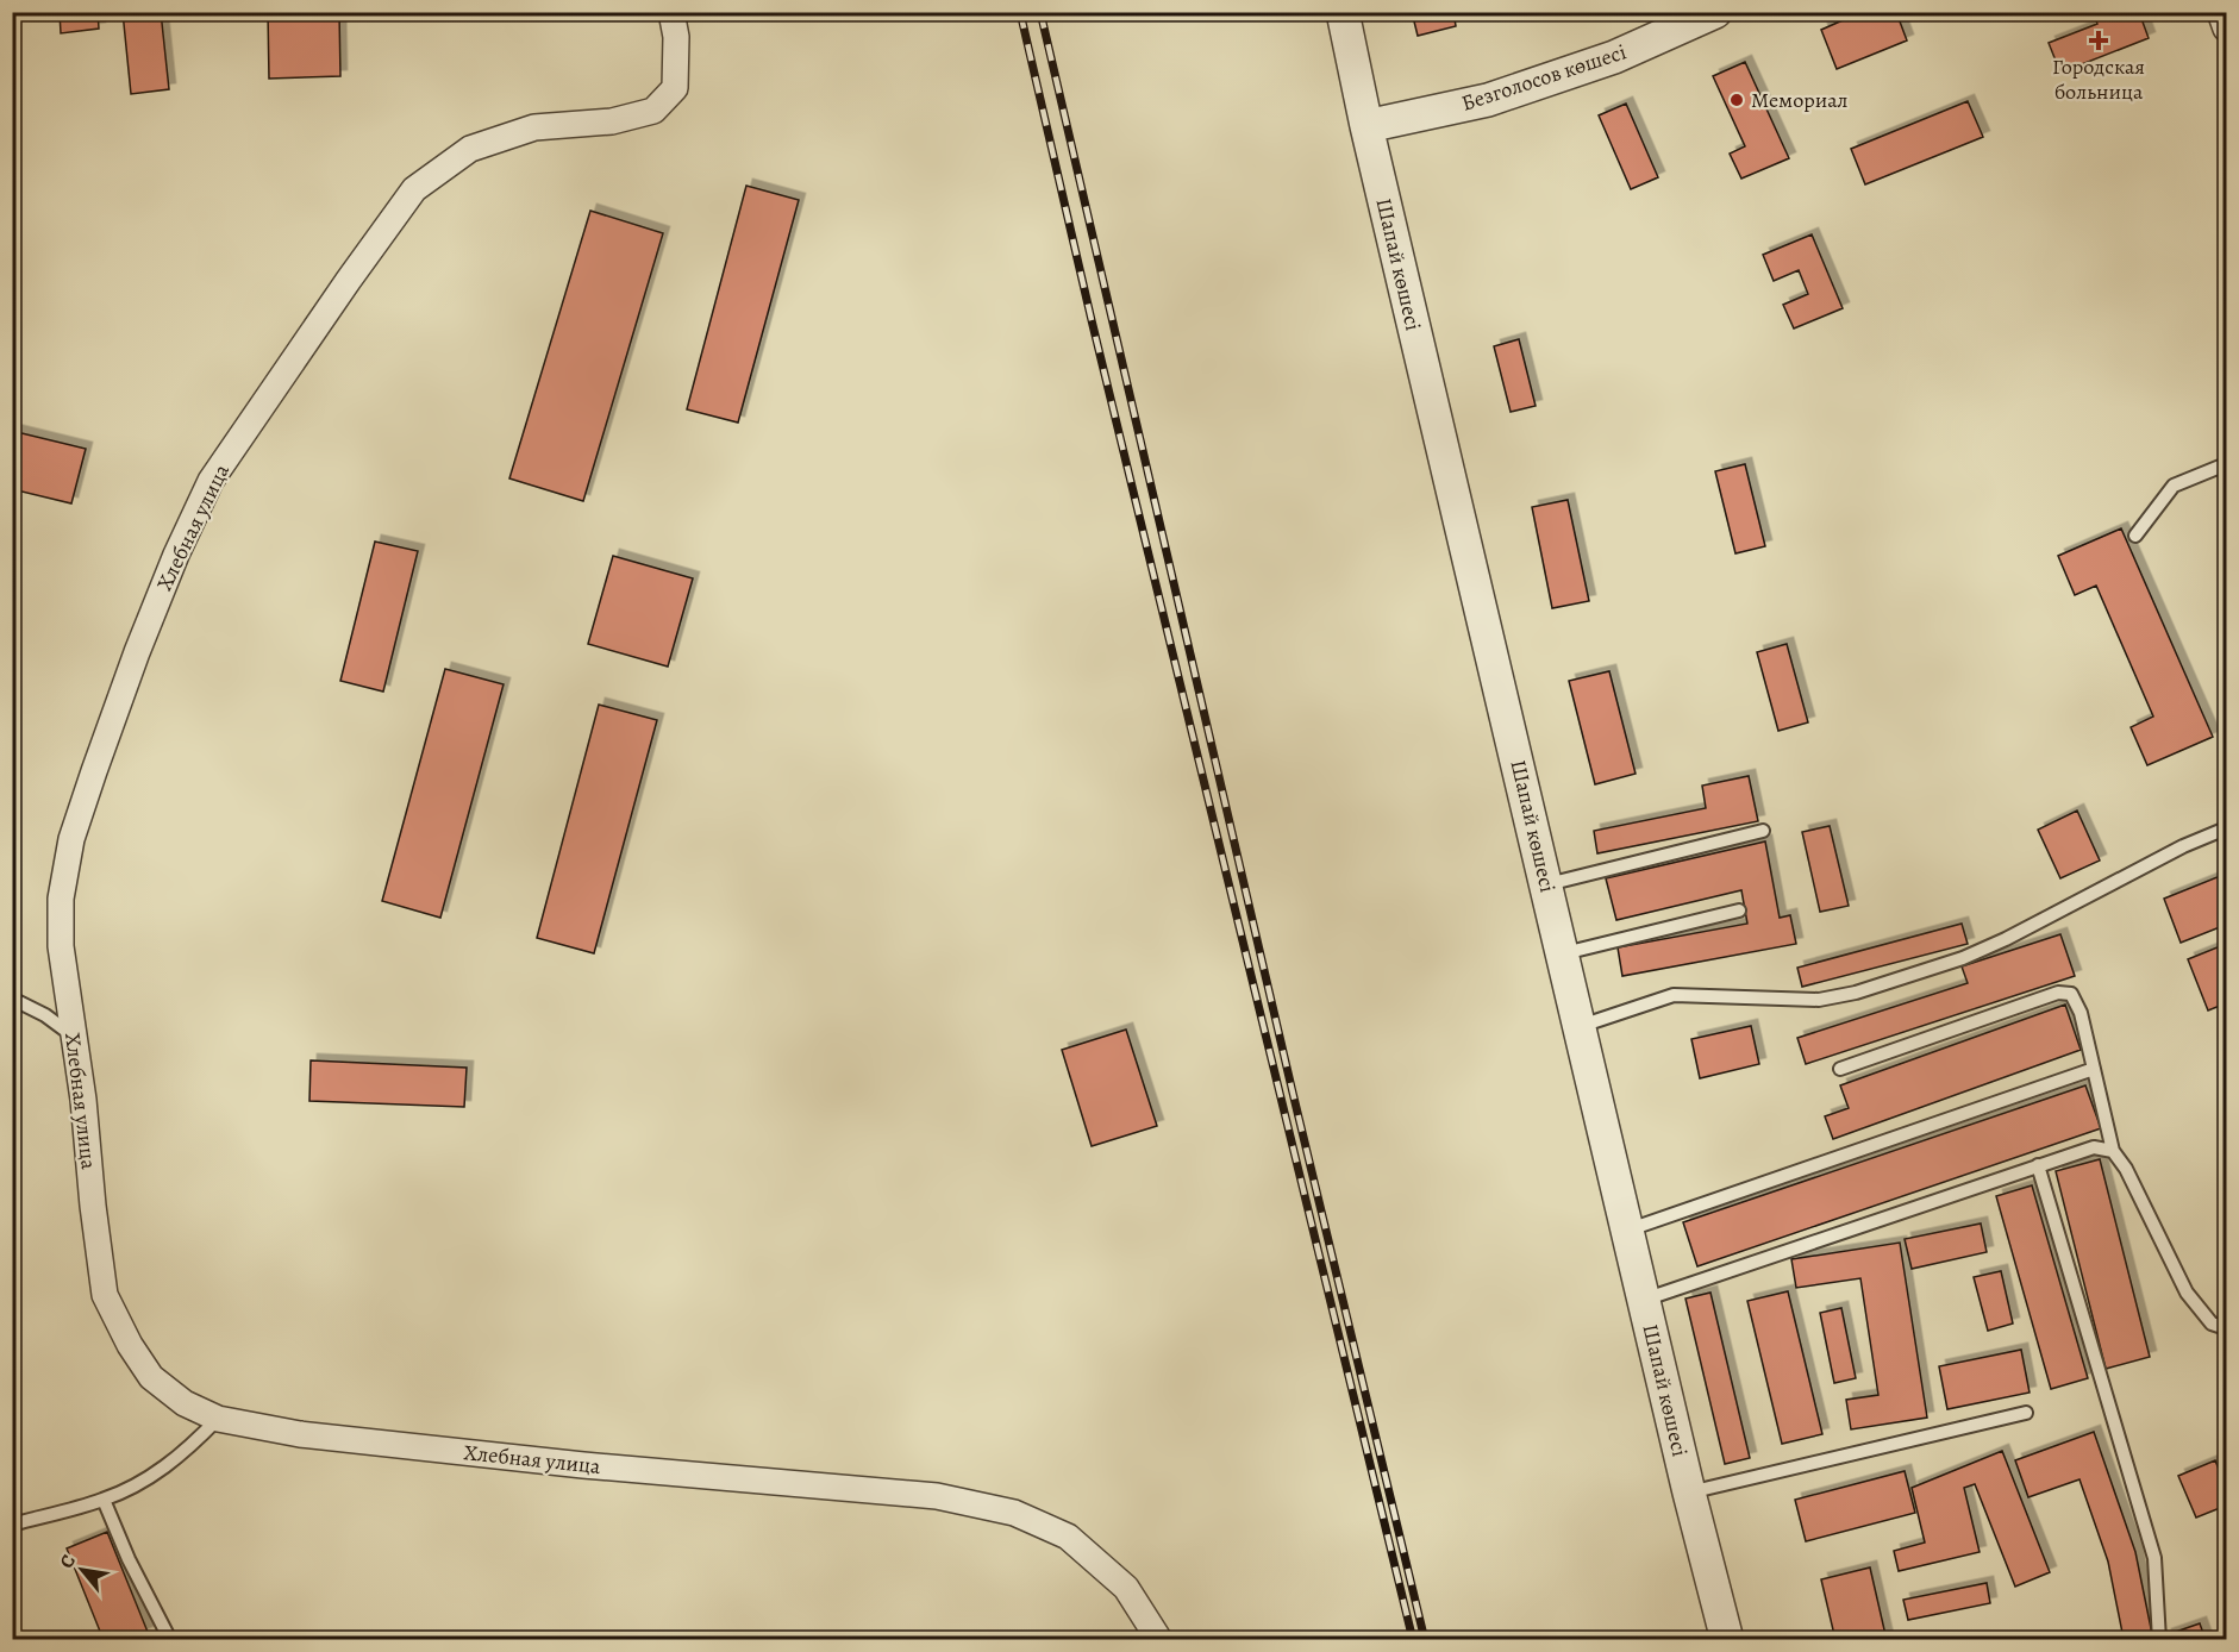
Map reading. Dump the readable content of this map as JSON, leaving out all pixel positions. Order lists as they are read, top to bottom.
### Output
{
  "streets": {
    "street": ["Безголосов көшесі", "Шапай көшесі", "Хлебная улица"]
  },
  "crossings": [
    ["Безголосов көшесі", "Шапай көшесі"]
  ],
  "places": {
    "health": ["Городская больница"],
    "other": ["Мемориал"]
  },
  "north": "top left"
}
